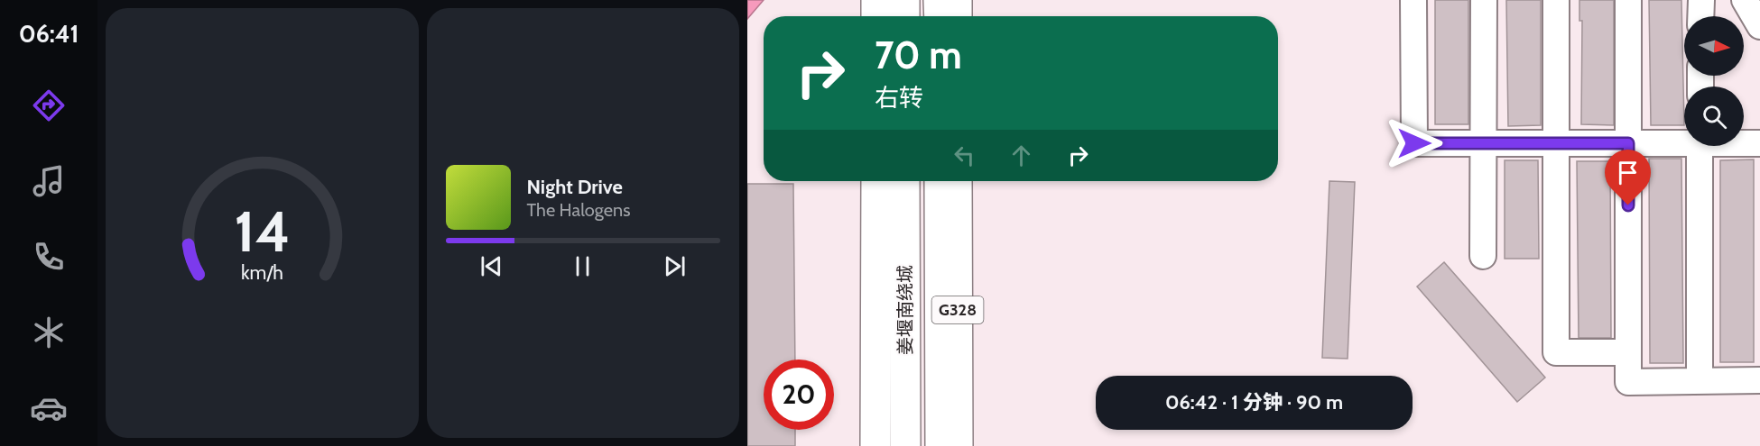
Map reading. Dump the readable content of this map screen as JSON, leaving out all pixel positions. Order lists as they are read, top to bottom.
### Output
{
  "streets": {
    "main road": ["姜堰南绕城", "G328"]
  },
  "north": "right",
  "page": {
    "tabs": "06:41",
    "turn": ["70 m", "右转"],
    "song": ["Night Drive", "The Halogens"],
    "limit": "20",
    "trip": "06:42 · 1 分钟 · 90 m",
    "gauge": ["14", "km/h"]
  }
}
